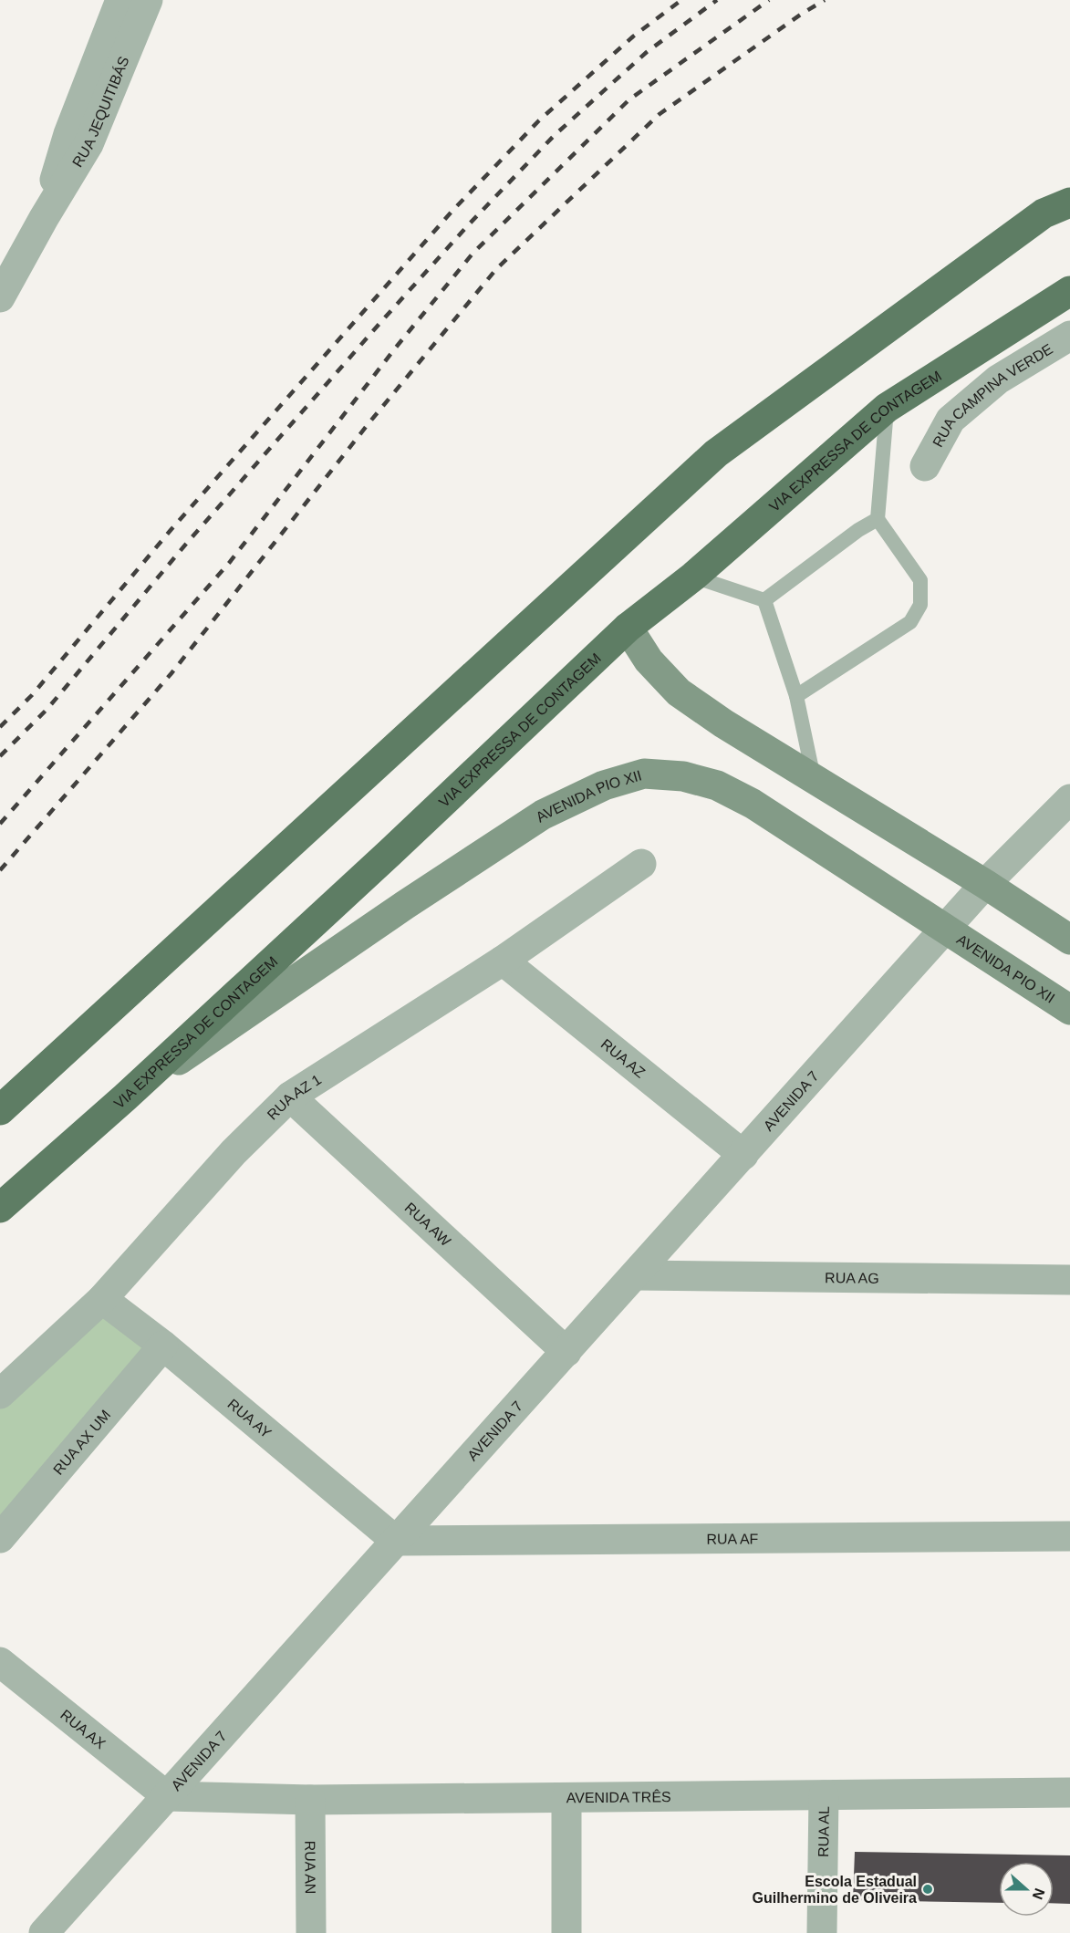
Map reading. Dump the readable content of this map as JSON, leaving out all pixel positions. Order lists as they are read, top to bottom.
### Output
{
  "streets": {
    "highway": ["VIA EXPRESSA DE CONTAGEM"],
    "main road": ["AVENIDA PIO XII"],
    "street": [
      "RUA JEQUITIBÁS",
      "RUA CAMPINA VERDE",
      "RUA AZ",
      "RUA AZ 1",
      "AVENIDA 7",
      "RUA AW",
      "RUA AG",
      "RUA AY",
      "RUA AX UM",
      "RUA AF",
      "RUA AX",
      "AVENIDA TRÊS",
      "RUA AL",
      "RUA AN"
    ]
  },
  "crossings": [
    ["VIA EXPRESSA DE CONTAGEM", "AVENIDA PIO XII"],
    ["AVENIDA PIO XII", "AVENIDA 7"],
    ["RUA AZ", "RUA AZ 1"],
    ["RUA AZ", "AVENIDA 7"],
    ["RUA AZ 1", "RUA AW"],
    ["RUA AZ 1", "RUA AY"],
    ["AVENIDA 7", "RUA AW"],
    ["AVENIDA 7", "RUA AG"],
    ["AVENIDA 7", "RUA AY"],
    ["AVENIDA 7", "RUA AF"],
    ["AVENIDA 7", "RUA AX"],
    ["AVENIDA 7", "AVENIDA TRÊS"],
    ["RUA AY", "RUA AX UM"],
    ["RUA AY", "RUA AF"],
    ["RUA AX", "AVENIDA TRÊS"],
    ["AVENIDA TRÊS", "RUA AL"],
    ["AVENIDA TRÊS", "RUA AN"]
  ],
  "places": ["Escola Estadual Guilhermino de Oliveira"],
  "north": "right"
}
